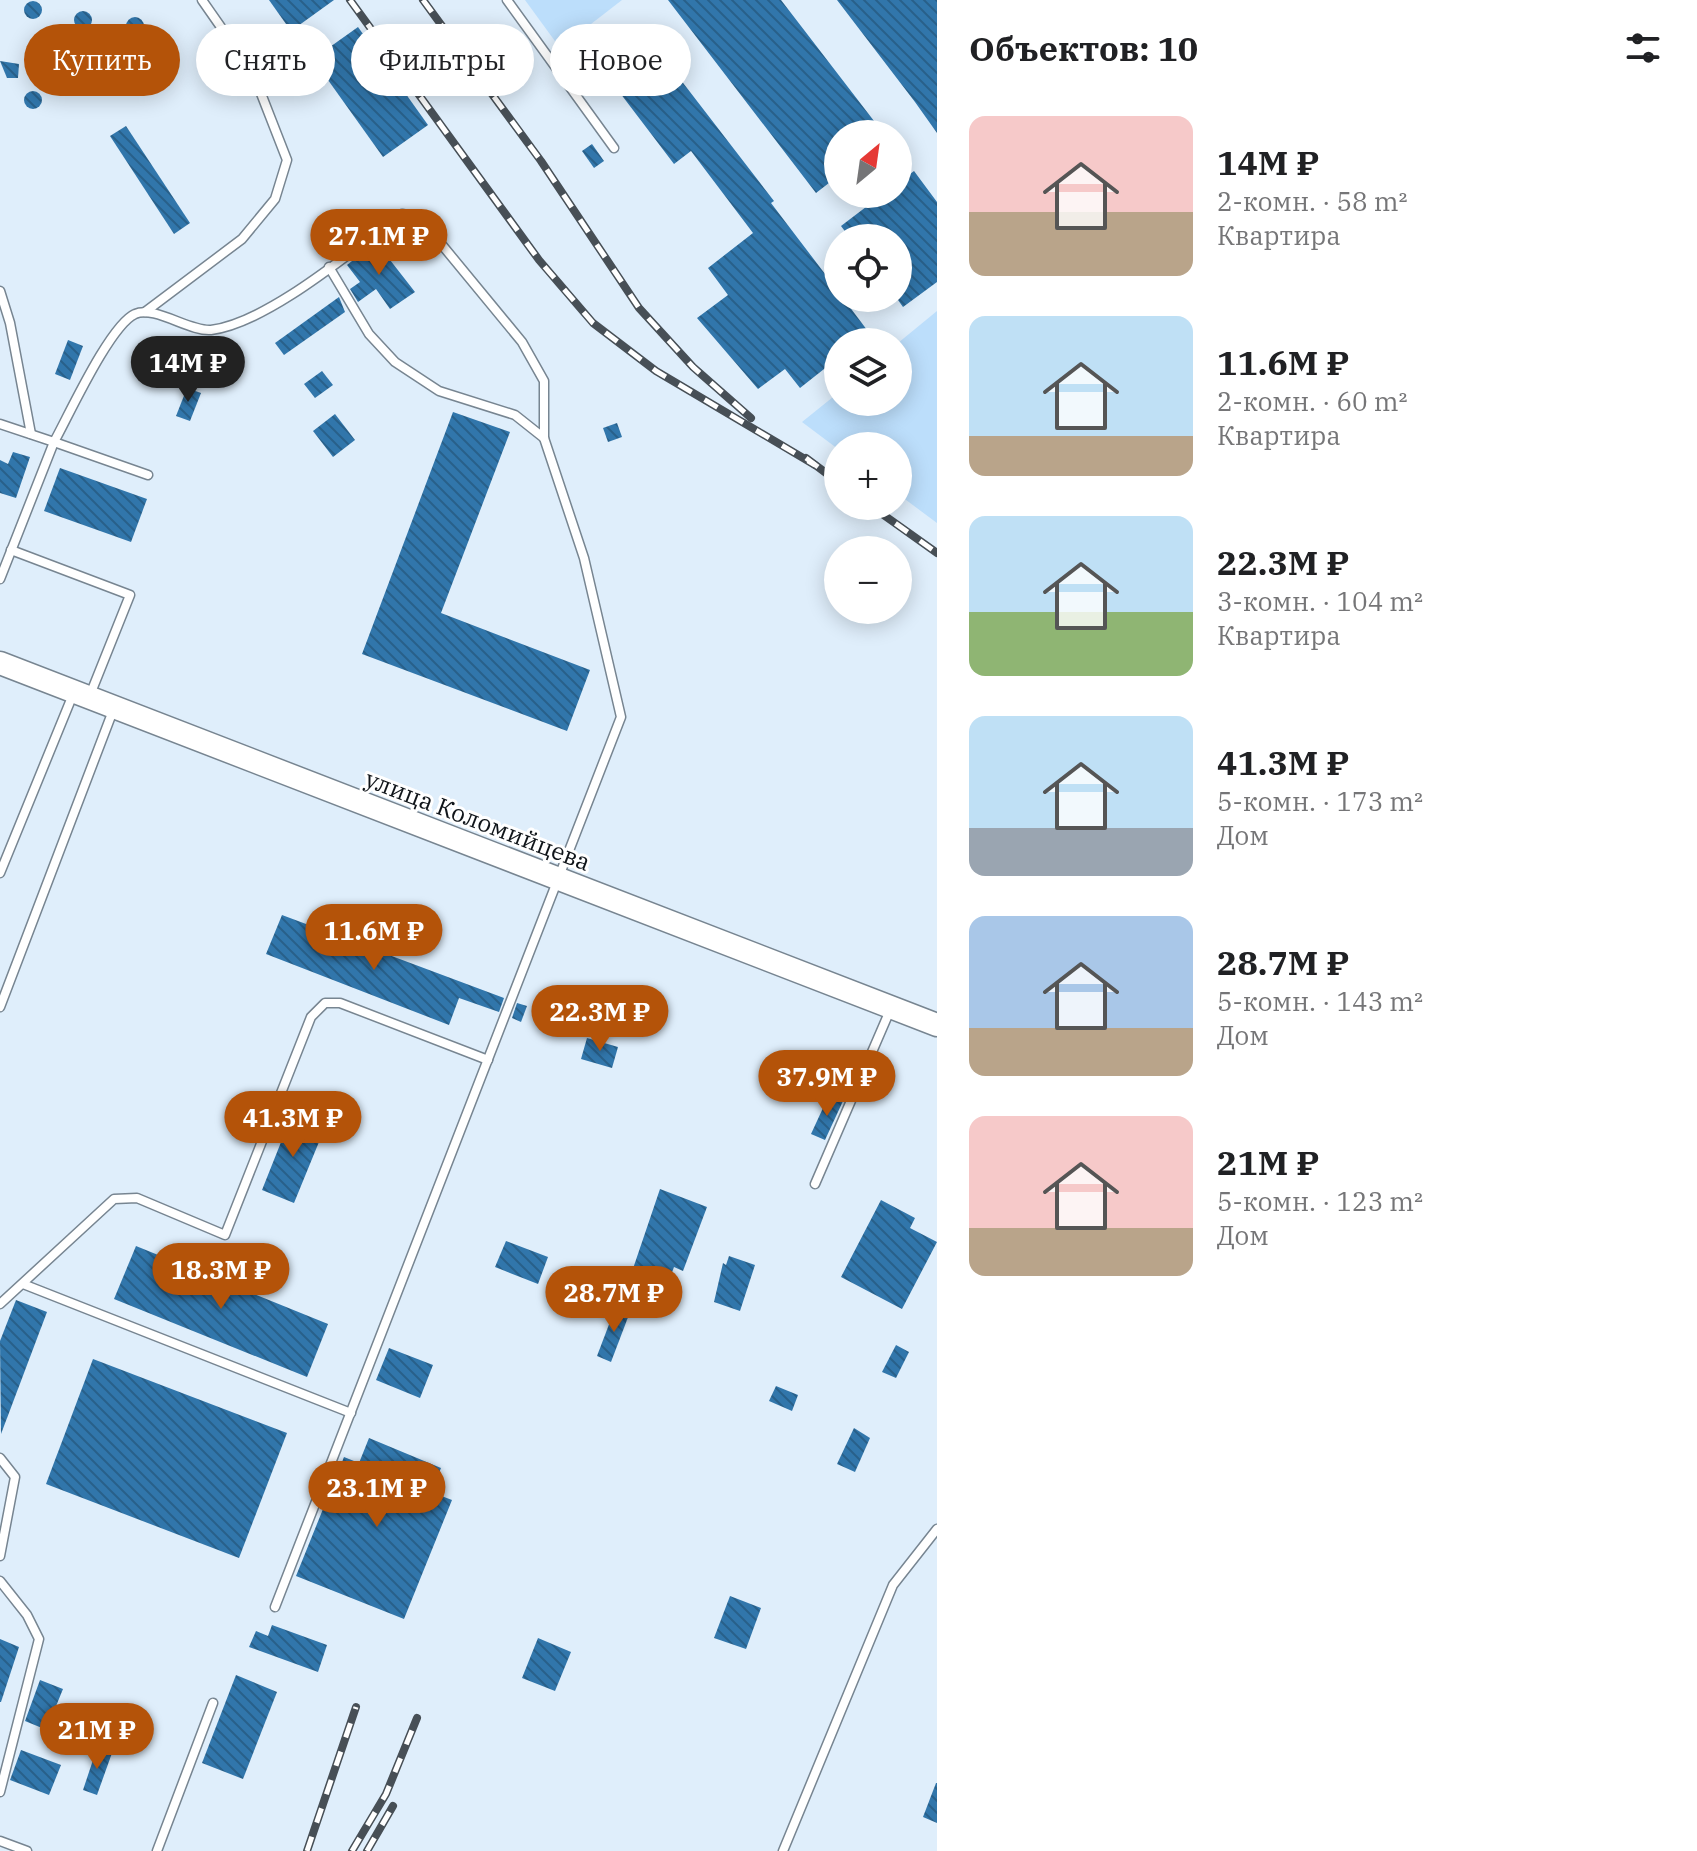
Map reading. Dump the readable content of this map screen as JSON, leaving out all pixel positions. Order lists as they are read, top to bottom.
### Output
{
  "streets": {
    "street": ["улица Коломийцева"]
  },
  "north": "top right",
  "page": {
    "heading": "Объектов: 10",
    "chip": [
      "Купить",
      "Снять",
      "Фильтры",
      "Новое"
    ],
    "list": [
      {
        "name": "14M ₽",
        "note": "2-комн. · 58 m² · Квартира"
      },
      {
        "name": "11.6M ₽",
        "note": "2-комн. · 60 m² · Квартира"
      },
      {
        "name": "22.3M ₽",
        "note": "3-комн. · 104 m² · Квартира"
      },
      {
        "name": "41.3M ₽",
        "note": "5-комн. · 173 m² · Дом"
      },
      {
        "name": "28.7M ₽",
        "note": "5-комн. · 143 m² · Дом"
      },
      {
        "name": "21M ₽",
        "note": "5-комн. · 123 m² · Дом"
      }
    ],
    "map_buttons": ["+", "−"],
    "price": [
      "27.1M ₽",
      "14M ₽",
      "11.6M ₽",
      "22.3M ₽",
      "37.9M ₽",
      "41.3M ₽",
      "18.3M ₽",
      "28.7M ₽",
      "23.1M ₽",
      "21M ₽"
    ]
  }
}
